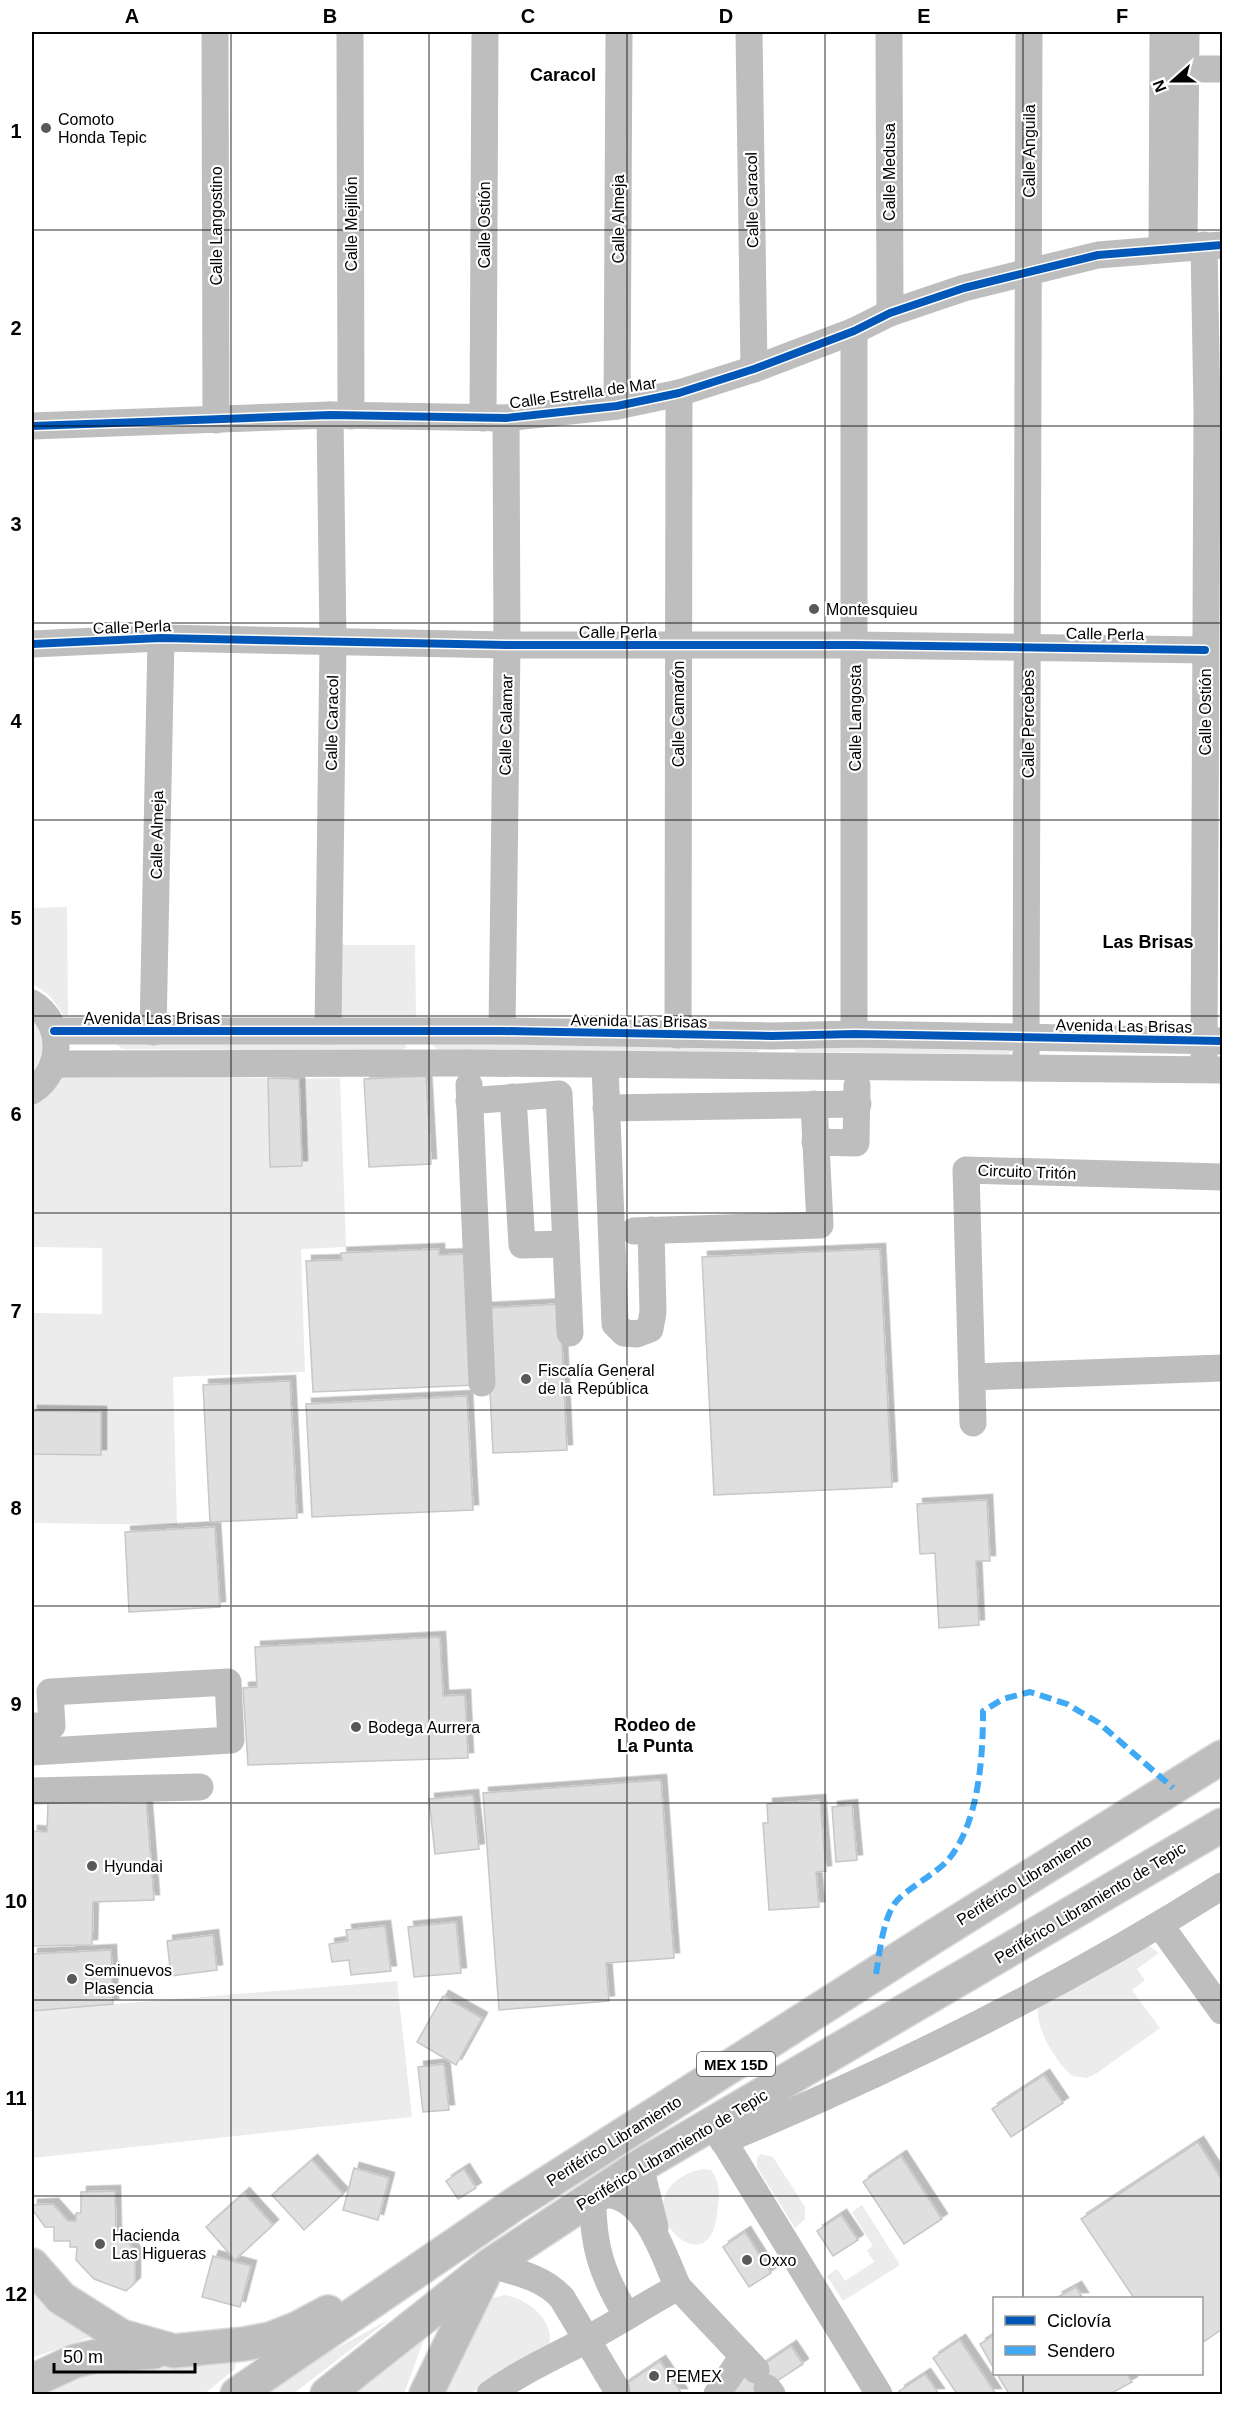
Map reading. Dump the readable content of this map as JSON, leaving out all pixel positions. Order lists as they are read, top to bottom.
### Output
{
  "streets": {
    "highway": ["Periférico Libramiento", "Periférico Libramiento de Tepic", "MEX 15D"],
    "street": [
      "Calle Anguila",
      "Calle Medusa",
      "Calle Caracol",
      "Calle Almeja",
      "Calle Mejillón",
      "Calle Ostión",
      "Calle Langostino",
      "Calle Estrella de Mar",
      "Calle Perla",
      "Calle Camarón",
      "Calle Langosta",
      "Calle Percebes",
      "Calle Calamar",
      "Avenida Las Brisas",
      "Circuito Tritón"
    ]
  },
  "crossings": [
    ["Calle Anguila", "Calle Estrella de Mar"],
    ["Calle Anguila", "Calle Percebes"],
    ["Calle Medusa", "Calle Estrella de Mar"],
    ["Calle Caracol", "Calle Mejillón"],
    ["Calle Caracol", "Calle Estrella de Mar"],
    ["Calle Caracol", "Calle Perla"],
    ["Calle Caracol", "Avenida Las Brisas"],
    ["Calle Almeja", "Calle Estrella de Mar"],
    ["Calle Almeja", "Calle Perla"],
    ["Calle Almeja", "Avenida Las Brisas"],
    ["Calle Mejillón", "Calle Estrella de Mar"],
    ["Calle Ostión", "Calle Estrella de Mar"],
    ["Calle Ostión", "Calle Perla"],
    ["Calle Ostión", "Calle Calamar"],
    ["Calle Ostión", "Avenida Las Brisas"],
    ["Calle Langostino", "Calle Estrella de Mar"],
    ["Calle Estrella de Mar", "Calle Camarón"],
    ["Calle Estrella de Mar", "Calle Langosta"],
    ["Calle Estrella de Mar", "Calle Percebes"],
    ["Calle Estrella de Mar", "Calle Calamar"],
    ["Calle Perla", "Calle Camarón"],
    ["Calle Perla", "Calle Langosta"],
    ["Calle Perla", "Calle Percebes"],
    ["Calle Perla", "Calle Calamar"],
    ["Calle Camarón", "Avenida Las Brisas"],
    ["Calle Langosta", "Avenida Las Brisas"],
    ["Calle Percebes", "Avenida Las Brisas"],
    ["Calle Calamar", "Avenida Las Brisas"]
  ],
  "districts": ["Caracol", "Las Brisas", "Rodeo de La Punta"],
  "places": [
    "Comoto Honda Tepic",
    "Montesquieu",
    "Fiscalía General de la República",
    "Bodega Aurrera",
    "Hyundai",
    "Seminuevos Plasencia",
    "Hacienda Las Higueras",
    "Oxxo",
    "PEMEX"
  ],
  "legend": ["Ciclovía", "Sendero"],
  "scale_bar": "50 m",
  "north": "left",
  "grid": {
    "columns": [
      "A",
      "B",
      "C",
      "D",
      "E",
      "F"
    ],
    "rows": [
      "1",
      "2",
      "3",
      "4",
      "5",
      "6",
      "7",
      "8",
      "9",
      "10",
      "11",
      "12"
    ]
  }
}
